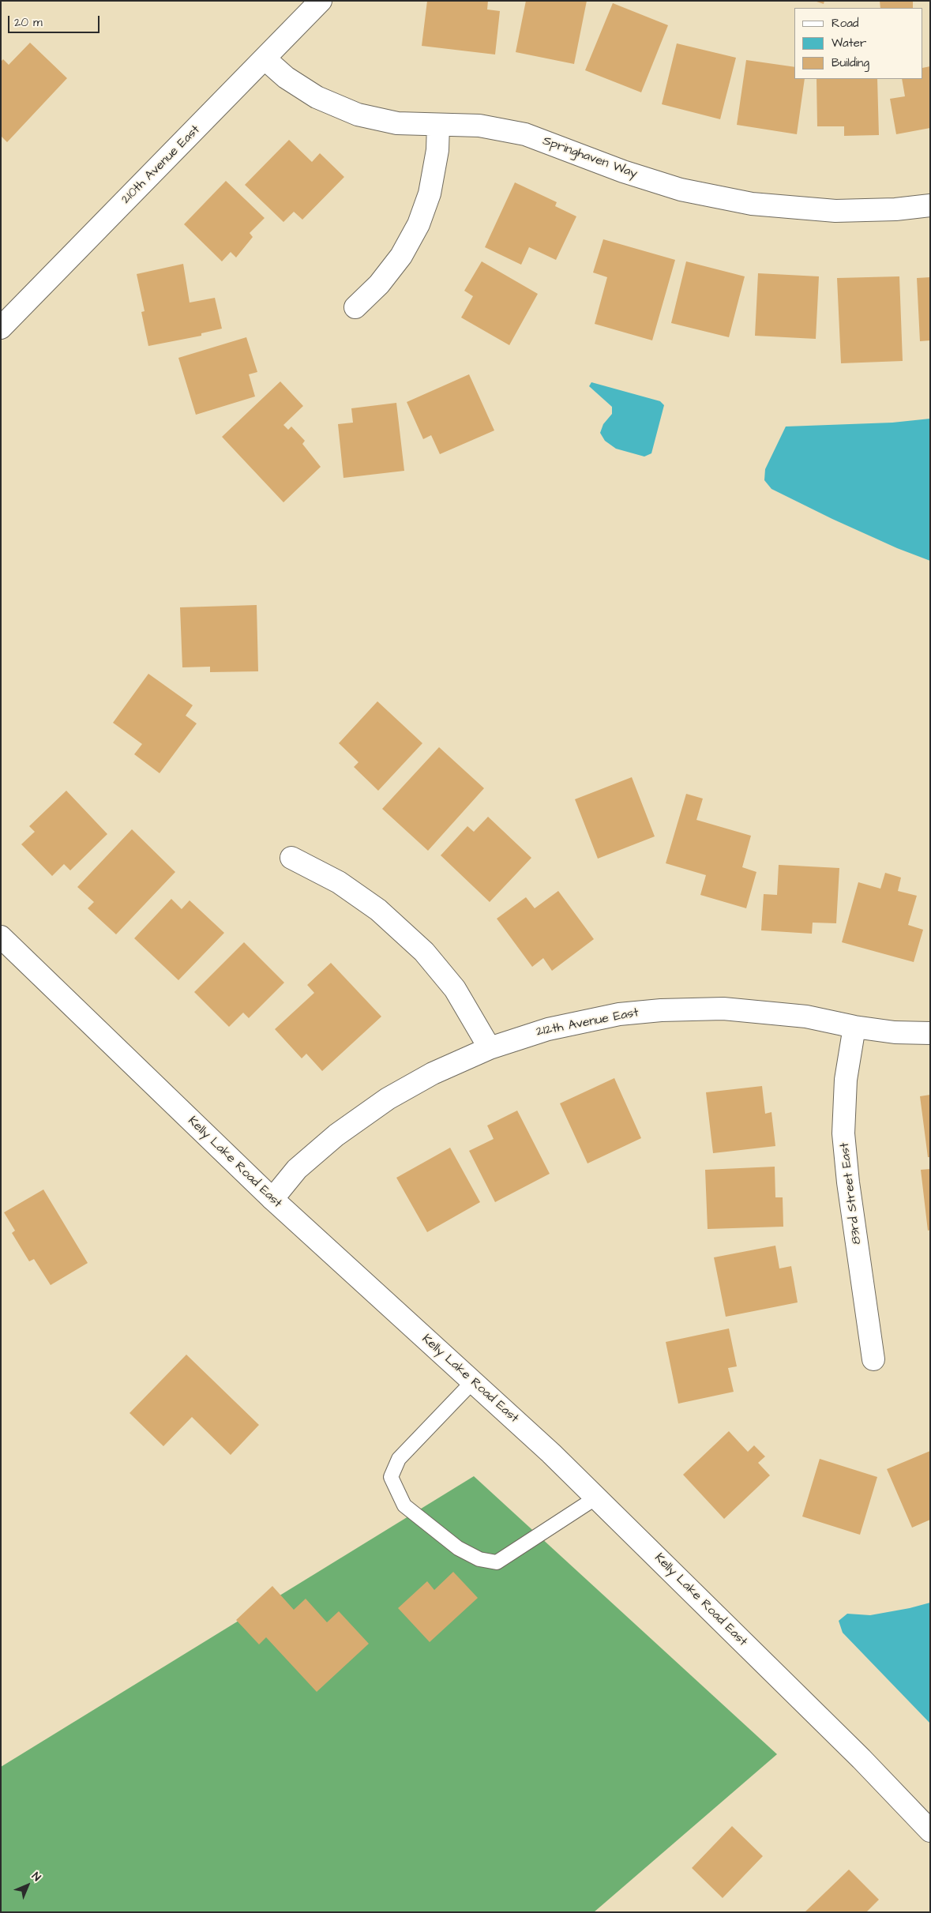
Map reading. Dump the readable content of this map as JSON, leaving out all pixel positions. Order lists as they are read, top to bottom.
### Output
{
  "streets": {
    "street": [
      "Springhaven Way",
      "210th Avenue East",
      "212th Avenue East",
      "Kelly Lake Road East",
      "83rd Street East"
    ]
  },
  "crossings": [
    ["Springhaven Way", "210th Avenue East"],
    ["212th Avenue East", "Kelly Lake Road East"],
    ["212th Avenue East", "83rd Street East"]
  ],
  "legend": ["Road", "Water", "Building"],
  "scale_bar": "20 m",
  "north": "top right"
}
